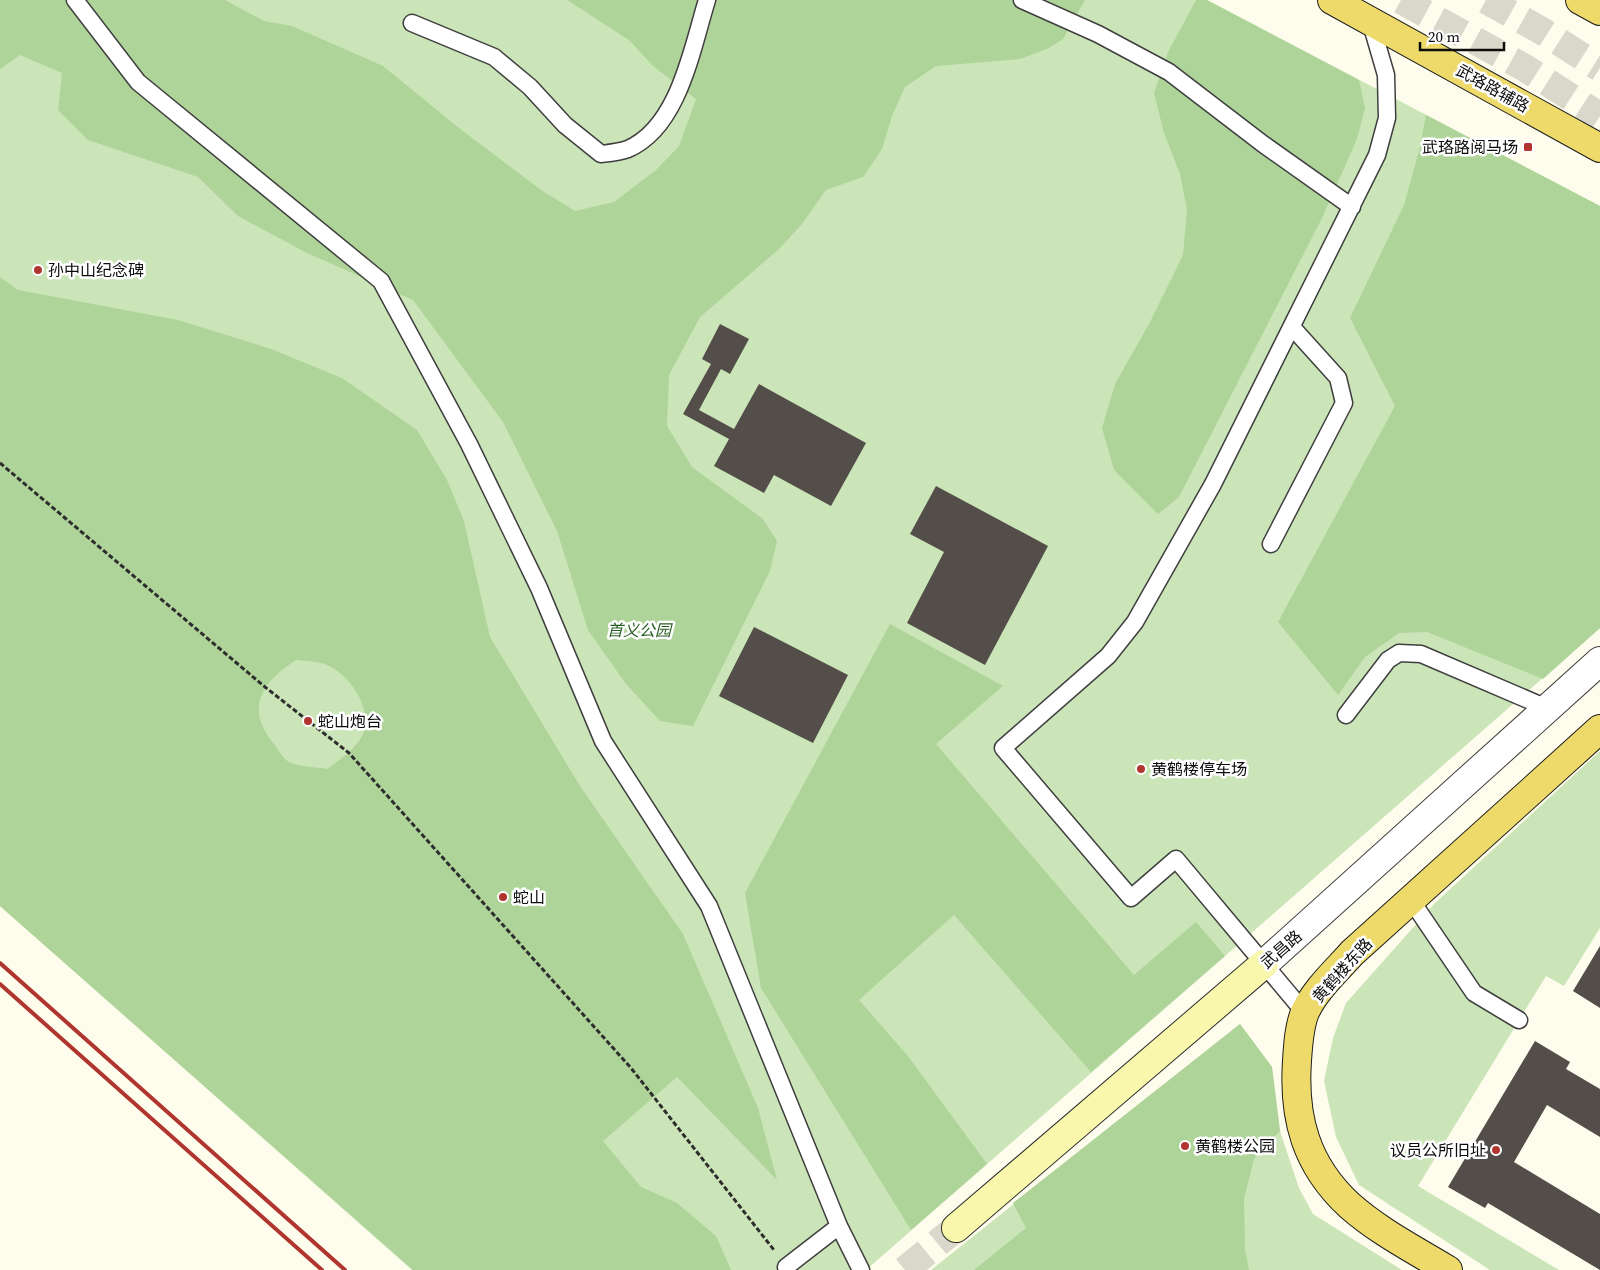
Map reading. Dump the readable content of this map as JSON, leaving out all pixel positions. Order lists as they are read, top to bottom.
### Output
{
  "streets": {
    "main road": ["武珞路辅路", "黄鹤楼东路"],
    "street": ["武昌路"]
  },
  "parks": ["首义公园"],
  "places": {
    "transit": ["武珞路阅马场"],
    "other": [
      "孙中山纪念碑",
      "蛇山炮台",
      "黄鹤楼停车场",
      "蛇山",
      "黄鹤楼公园",
      "议员公所旧址"
    ]
  },
  "scale_bar": "20 m"
}
